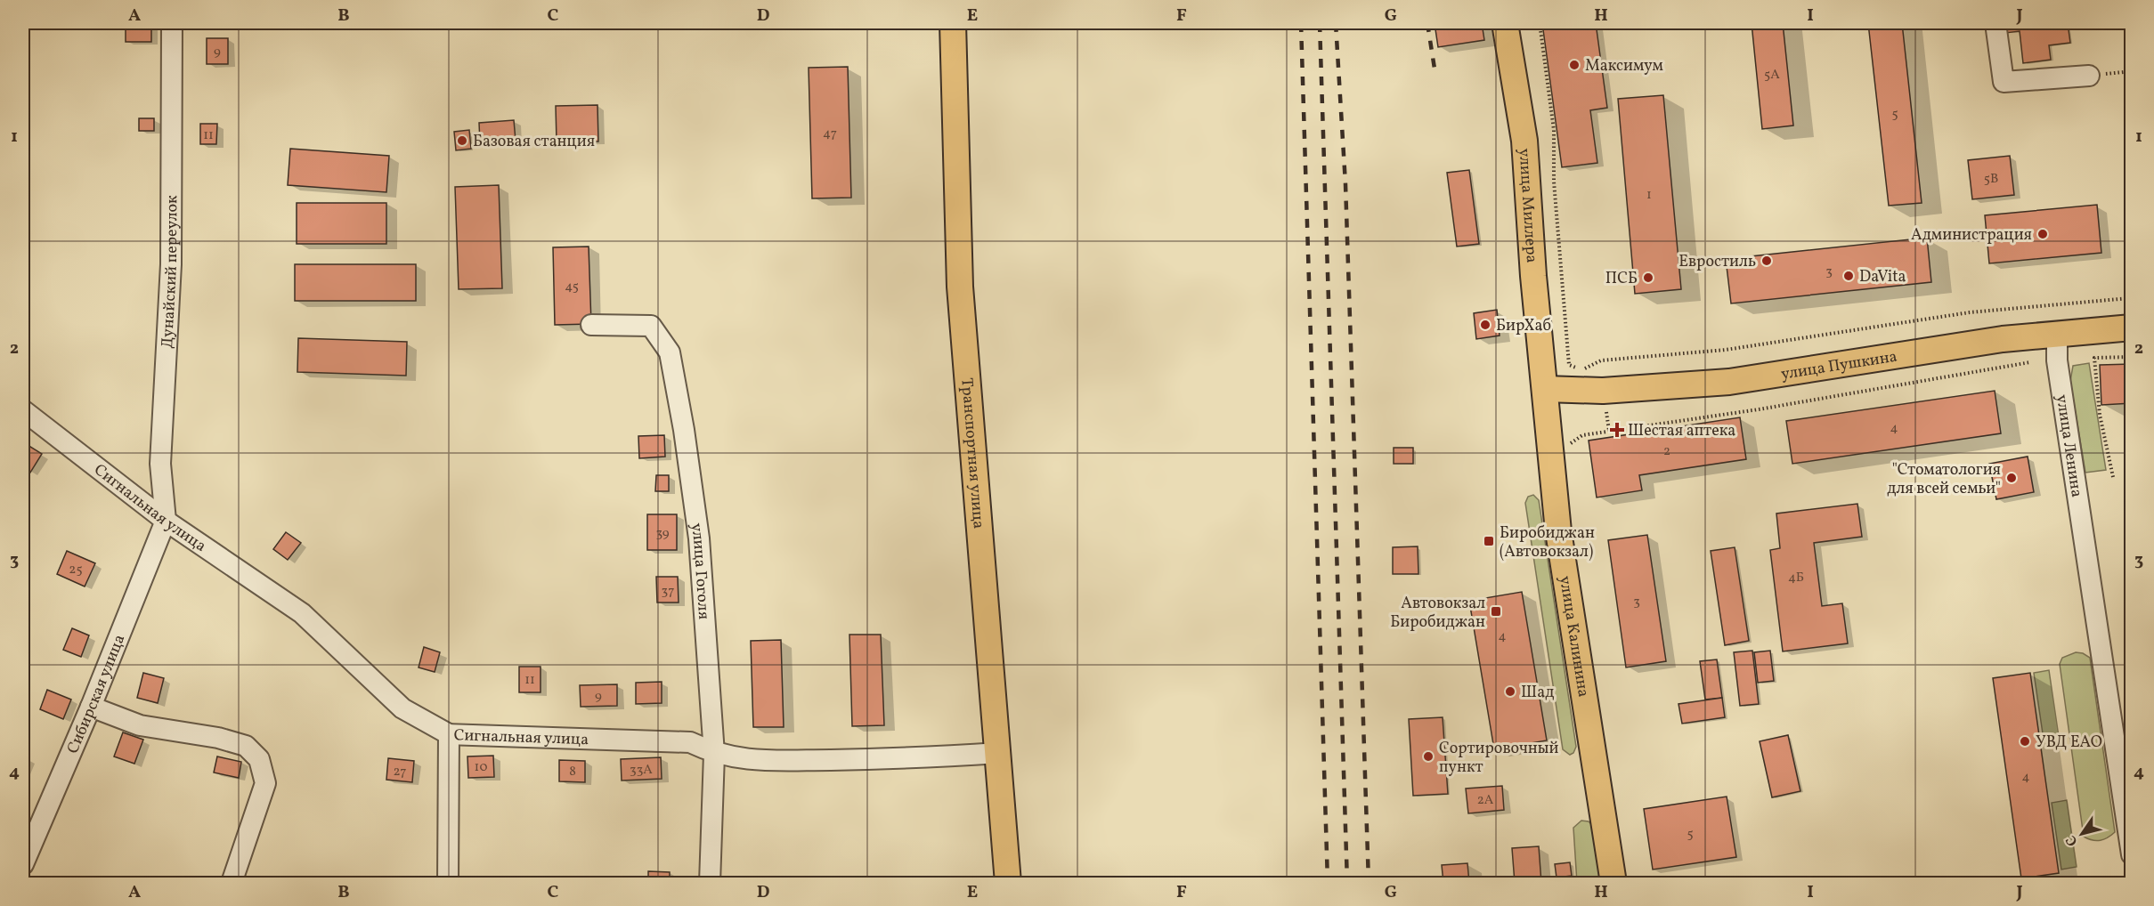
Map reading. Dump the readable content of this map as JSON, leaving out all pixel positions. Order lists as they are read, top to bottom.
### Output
{
  "streets": {
    "main road": [
      "улица Миллера",
      "улица Пушкина",
      "Транспортная улица",
      "улица Калинина"
    ],
    "street": [
      "Дунайский переулок",
      "улица Ленина",
      "Сигнальная улица",
      "улица Гоголя",
      "Сибирская улица"
    ]
  },
  "crossings": [
    ["улица Миллера", "улица Пушкина"],
    ["улица Миллера", "улица Калинина"],
    ["Дунайский переулок", "Сигнальная улица"],
    ["Дунайский переулок", "Сибирская улица"],
    ["улица Пушкина", "улица Ленина"],
    ["улица Пушкина", "улица Калинина"],
    ["Транспортная улица", "Сигнальная улица"],
    ["Сигнальная улица", "улица Гоголя"],
    ["Сигнальная улица", "Сибирская улица"]
  ],
  "places": {
    "other": [
      "Максимум",
      "Базовая станция",
      "Администрация",
      "Евростиль",
      "DaVita",
      "ПСБ",
      "БирХаб",
      "\"Стоматология для всей семьи\"",
      "Шад",
      "УВД ЕАО",
      "Сортировочный пункт"
    ],
    "health": ["Шестая аптека"],
    "transit": ["Биробиджан (Автовокзал)", "Автовокзал Биробиджан"]
  },
  "house_numbers": [
    "9",
    "5А",
    "5",
    "47",
    "11",
    "5В",
    "1",
    "3",
    "45",
    "4",
    "2",
    "39",
    "25",
    "4Б",
    "37",
    "3",
    "4",
    "11",
    "9",
    "10",
    "33А",
    "27",
    "8",
    "4",
    "2А",
    "5"
  ],
  "north": "bottom left",
  "grid": {
    "columns": [
      "A",
      "B",
      "C",
      "D",
      "E",
      "F",
      "G",
      "H",
      "I",
      "J"
    ],
    "rows": [
      "1",
      "2",
      "3",
      "4"
    ]
  }
}
